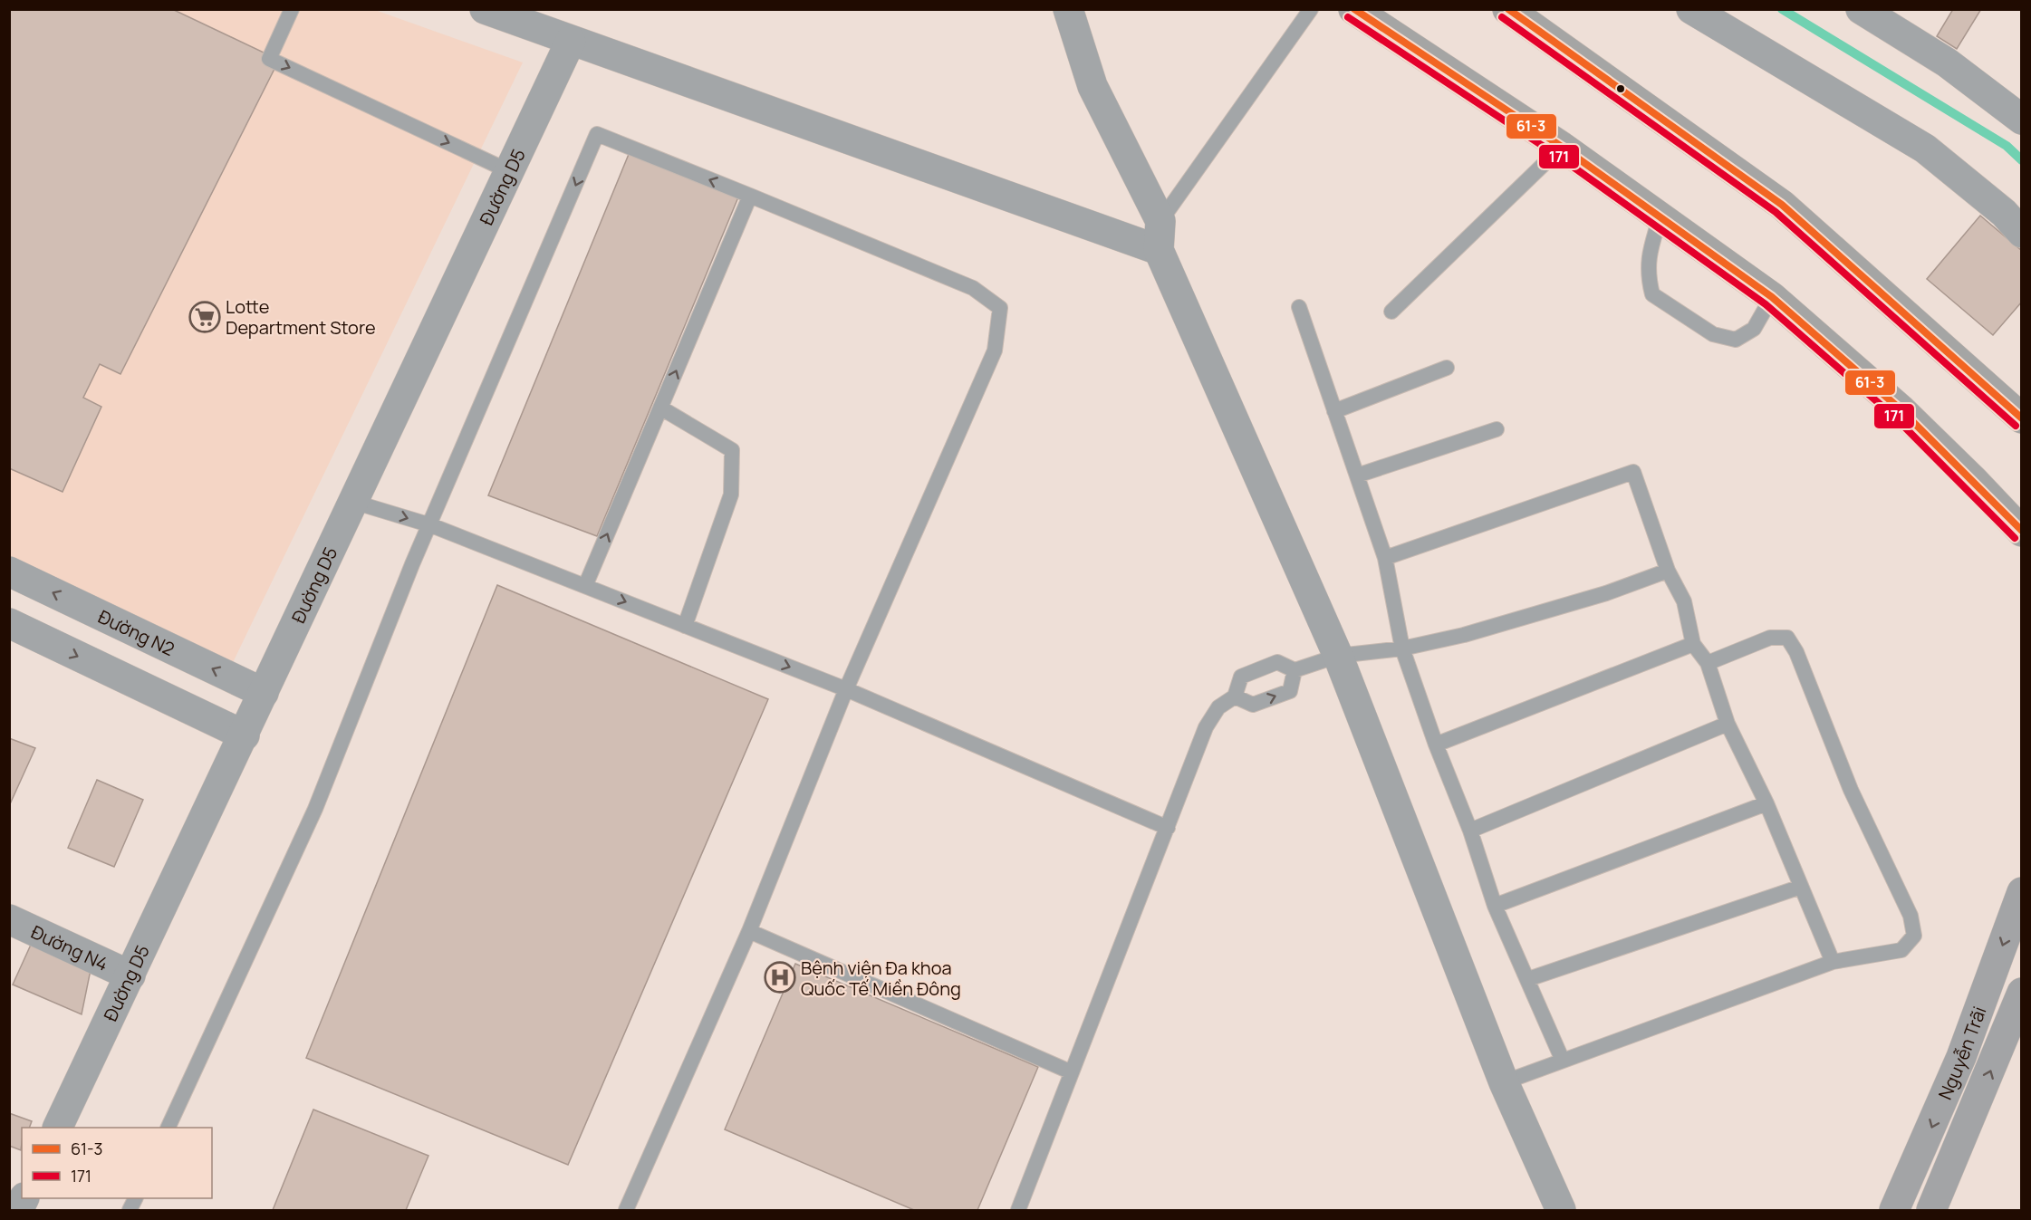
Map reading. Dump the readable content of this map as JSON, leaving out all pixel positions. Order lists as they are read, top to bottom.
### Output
{
  "streets": {
    "main road": ["Nguyễn Trãi"],
    "street": ["Đường D5", "Đường N2", "Đường N4"]
  },
  "crossings": [
    ["Đường D5", "Đường N2"],
    ["Đường D5", "Đường N4"]
  ],
  "places": {
    "supermarket": ["Lotte Department Store"],
    "hospital": ["Bệnh viện Đa khoa Quốc Tế Miền Đông"]
  },
  "lines": ["transit line 61-3", "transit line 171"],
  "legend": ["61-3", "171"]
}
